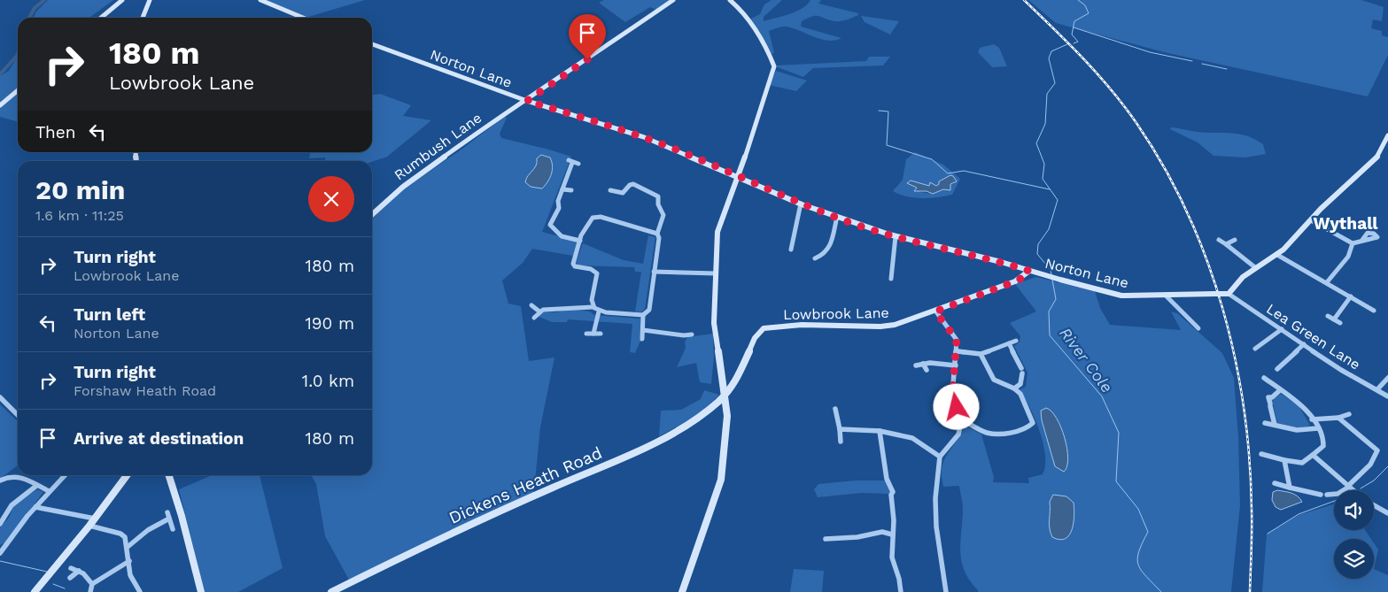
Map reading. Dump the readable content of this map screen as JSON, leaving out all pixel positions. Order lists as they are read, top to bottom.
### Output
{
  "streets": {
    "street": [
      "Norton Lane",
      "Rumbush Lane",
      "Lowbrook Lane",
      "Lea Green Lane",
      "Dickens Heath Road"
    ]
  },
  "crossings": [
    ["Norton Lane", "Rumbush Lane"],
    ["Norton Lane", "Lowbrook Lane"],
    ["Norton Lane", "Lea Green Lane"],
    ["Lowbrook Lane", "Dickens Heath Road"]
  ],
  "districts": ["Wythall"],
  "water": ["River Cole"],
  "page": {
    "turn": ["180 m", "Lowbrook Lane"],
    "then": "Then",
    "heading": ["20 min", "1.6 km · 11:25"],
    "list": [
      {
        "name": "Turn right",
        "note": "Lowbrook Lane",
        "value": "180 m"
      },
      {
        "name": "Turn left",
        "note": "Norton Lane",
        "value": "190 m"
      },
      {
        "name": "Turn right",
        "note": "Forshaw Heath Road",
        "value": "1.0 km"
      },
      {
        "name": "Arrive at destination",
        "value": "180 m"
      }
    ]
  }
}
